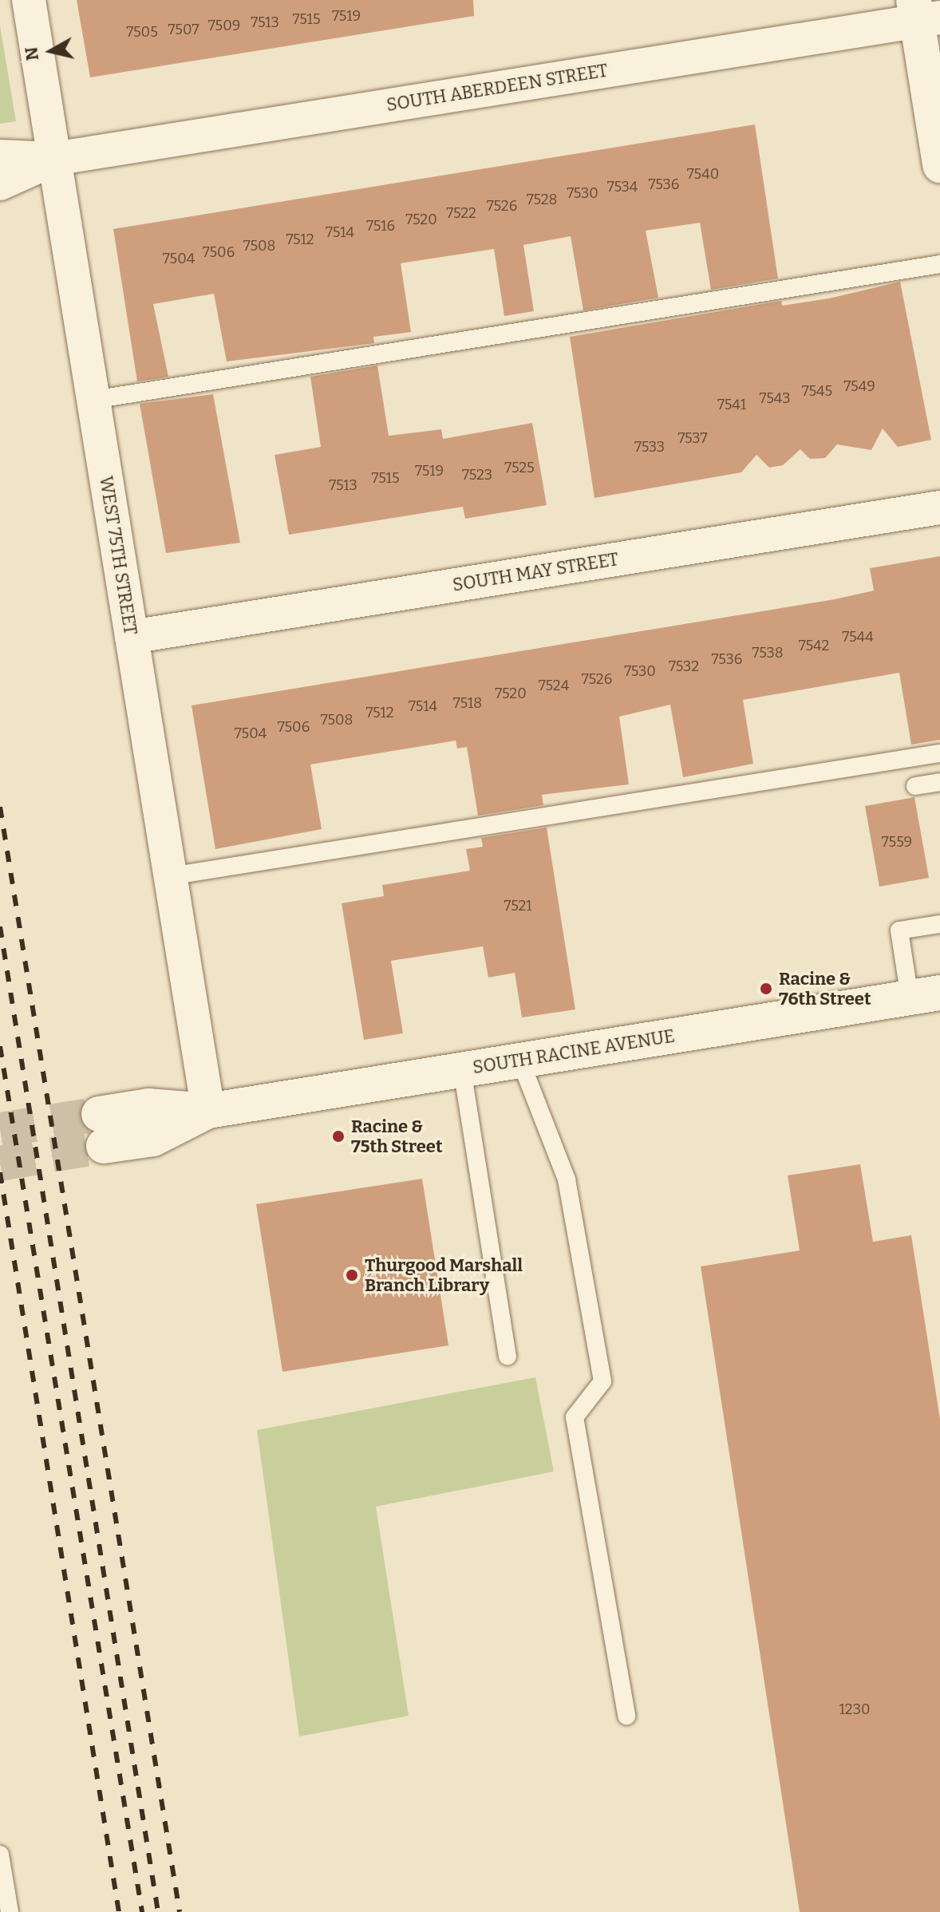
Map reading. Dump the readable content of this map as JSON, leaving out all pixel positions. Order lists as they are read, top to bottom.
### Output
{
  "streets": {
    "street": [
      "SOUTH ABERDEEN STREET",
      "WEST 75TH STREET",
      "SOUTH MAY STREET",
      "SOUTH RACINE AVENUE"
    ]
  },
  "crossings": [
    ["SOUTH ABERDEEN STREET", "WEST 75TH STREET"],
    ["WEST 75TH STREET", "SOUTH MAY STREET"],
    ["WEST 75TH STREET", "SOUTH RACINE AVENUE"]
  ],
  "places": ["Racine & 76th Street", "Racine & 75th Street", "Thurgood Marshall Branch Library"],
  "house_numbers": [
    "7519",
    "7515",
    "7513",
    "7509",
    "7507",
    "7505",
    "7540",
    "7536",
    "7534",
    "7530",
    "7528",
    "7526",
    "7522",
    "7520",
    "7516",
    "7514",
    "7512",
    "7508",
    "7506",
    "7504",
    "7549",
    "7545",
    "7543",
    "7541",
    "7537",
    "7533",
    "7525",
    "7519",
    "7523",
    "7515",
    "7513",
    "7544",
    "7542",
    "7538",
    "7536",
    "7532",
    "7530",
    "7526",
    "7524",
    "7520",
    "7518",
    "7514",
    "7512",
    "7508",
    "7506",
    "7504",
    "7559",
    "7521",
    "1230"
  ],
  "north": "left"
}
